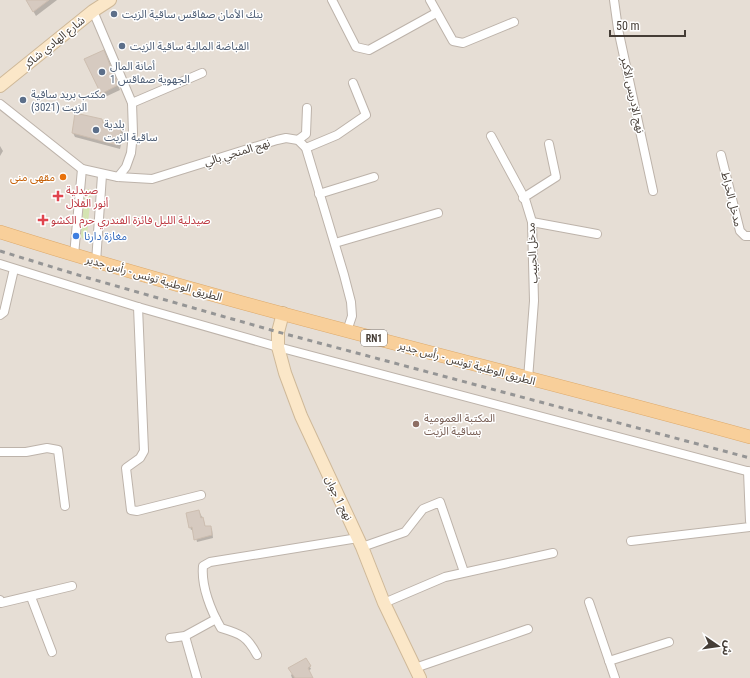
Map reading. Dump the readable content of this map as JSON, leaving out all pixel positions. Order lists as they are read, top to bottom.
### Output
{
  "streets": {
    "main road": ["الطريق الوطنية تونس - رأس جدير", "RN1"],
    "street": [
      "شارع الهادي شاكر",
      "نهج الإدريس الأكبر",
      "نهج المنجي بالي",
      "مدخل الخراط",
      "مدخل الحبيب",
      "نهج 1 جوان"
    ]
  },
  "crossings": [
    ["مدخل الحبيب", "الطريق الوطنية تونس - رأس جدير"],
    ["الطريق الوطنية تونس - رأس جدير", "نهج 1 جوان"]
  ],
  "places": {
    "other": [
      "بنك الأمان صفاقس ساقية الزيت",
      "القباضة المالية ساقية الزيت",
      "أمانة المال الجهوية صفاقس 1",
      "مكتب بريد ساقية الزيت (3021)",
      "بلدية ساقية الزيت",
      "مقهى منى",
      "مغازة دارنا",
      "المكتبة العمومية بساقية الزيت"
    ],
    "health": ["صيدلية أنور القلال", "صيدلية الليل فائزة الفندري حرم الكشو"]
  },
  "scale_bar": "50 m",
  "north": "right"
}
